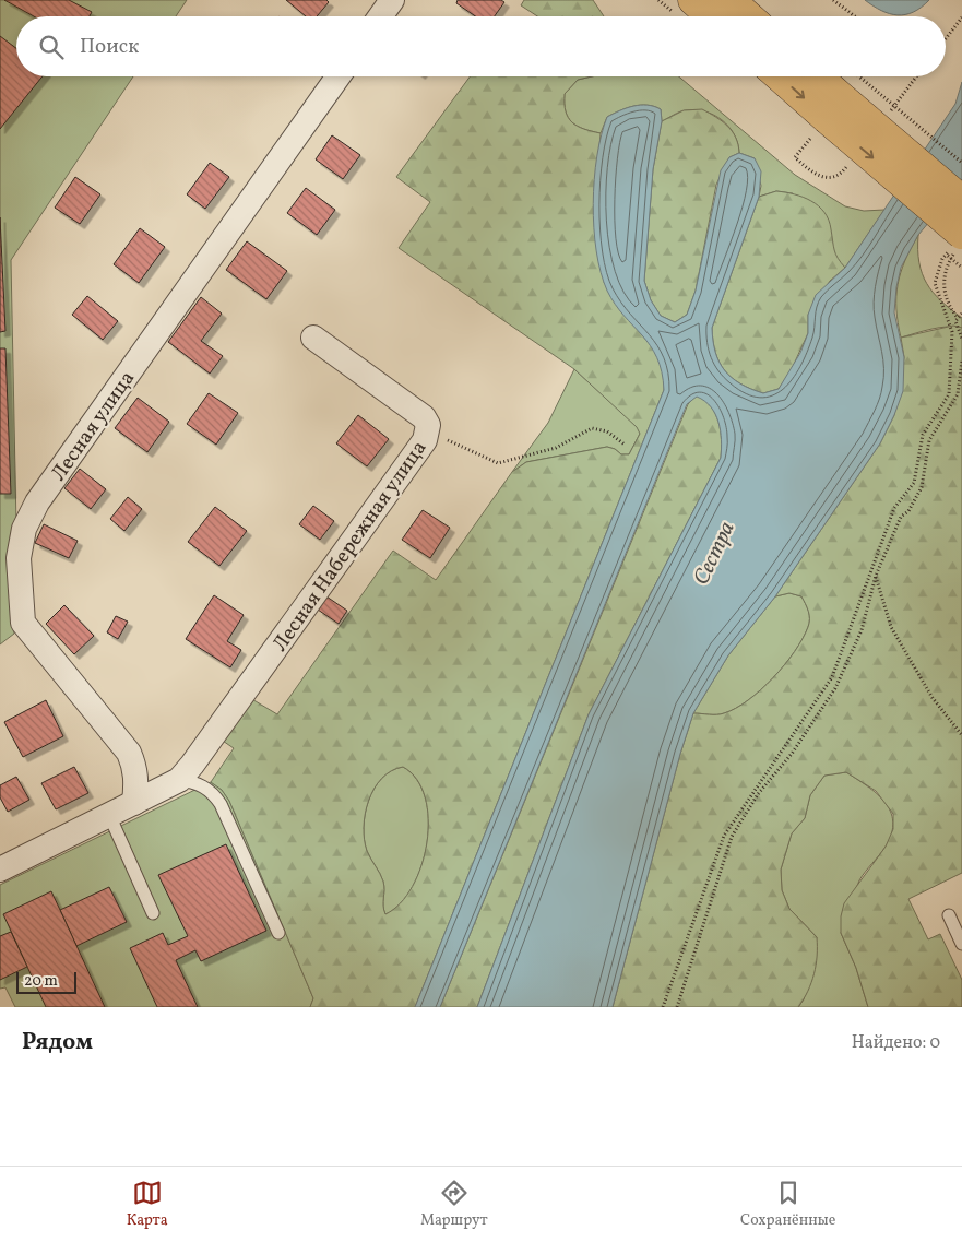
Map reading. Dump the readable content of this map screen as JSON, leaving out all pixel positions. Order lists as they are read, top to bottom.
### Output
{
  "streets": {
    "street": ["Лесная улица", "Лесная Набережная улица"]
  },
  "water": ["Сестра"],
  "scale_bar": "20 m",
  "page": {
    "search": "Поиск",
    "scale": "20 m",
    "heading": ["Рядом", "Найдено: 0"],
    "nav": ["Карта", "Маршрут", "Сохранённые"]
  }
}
